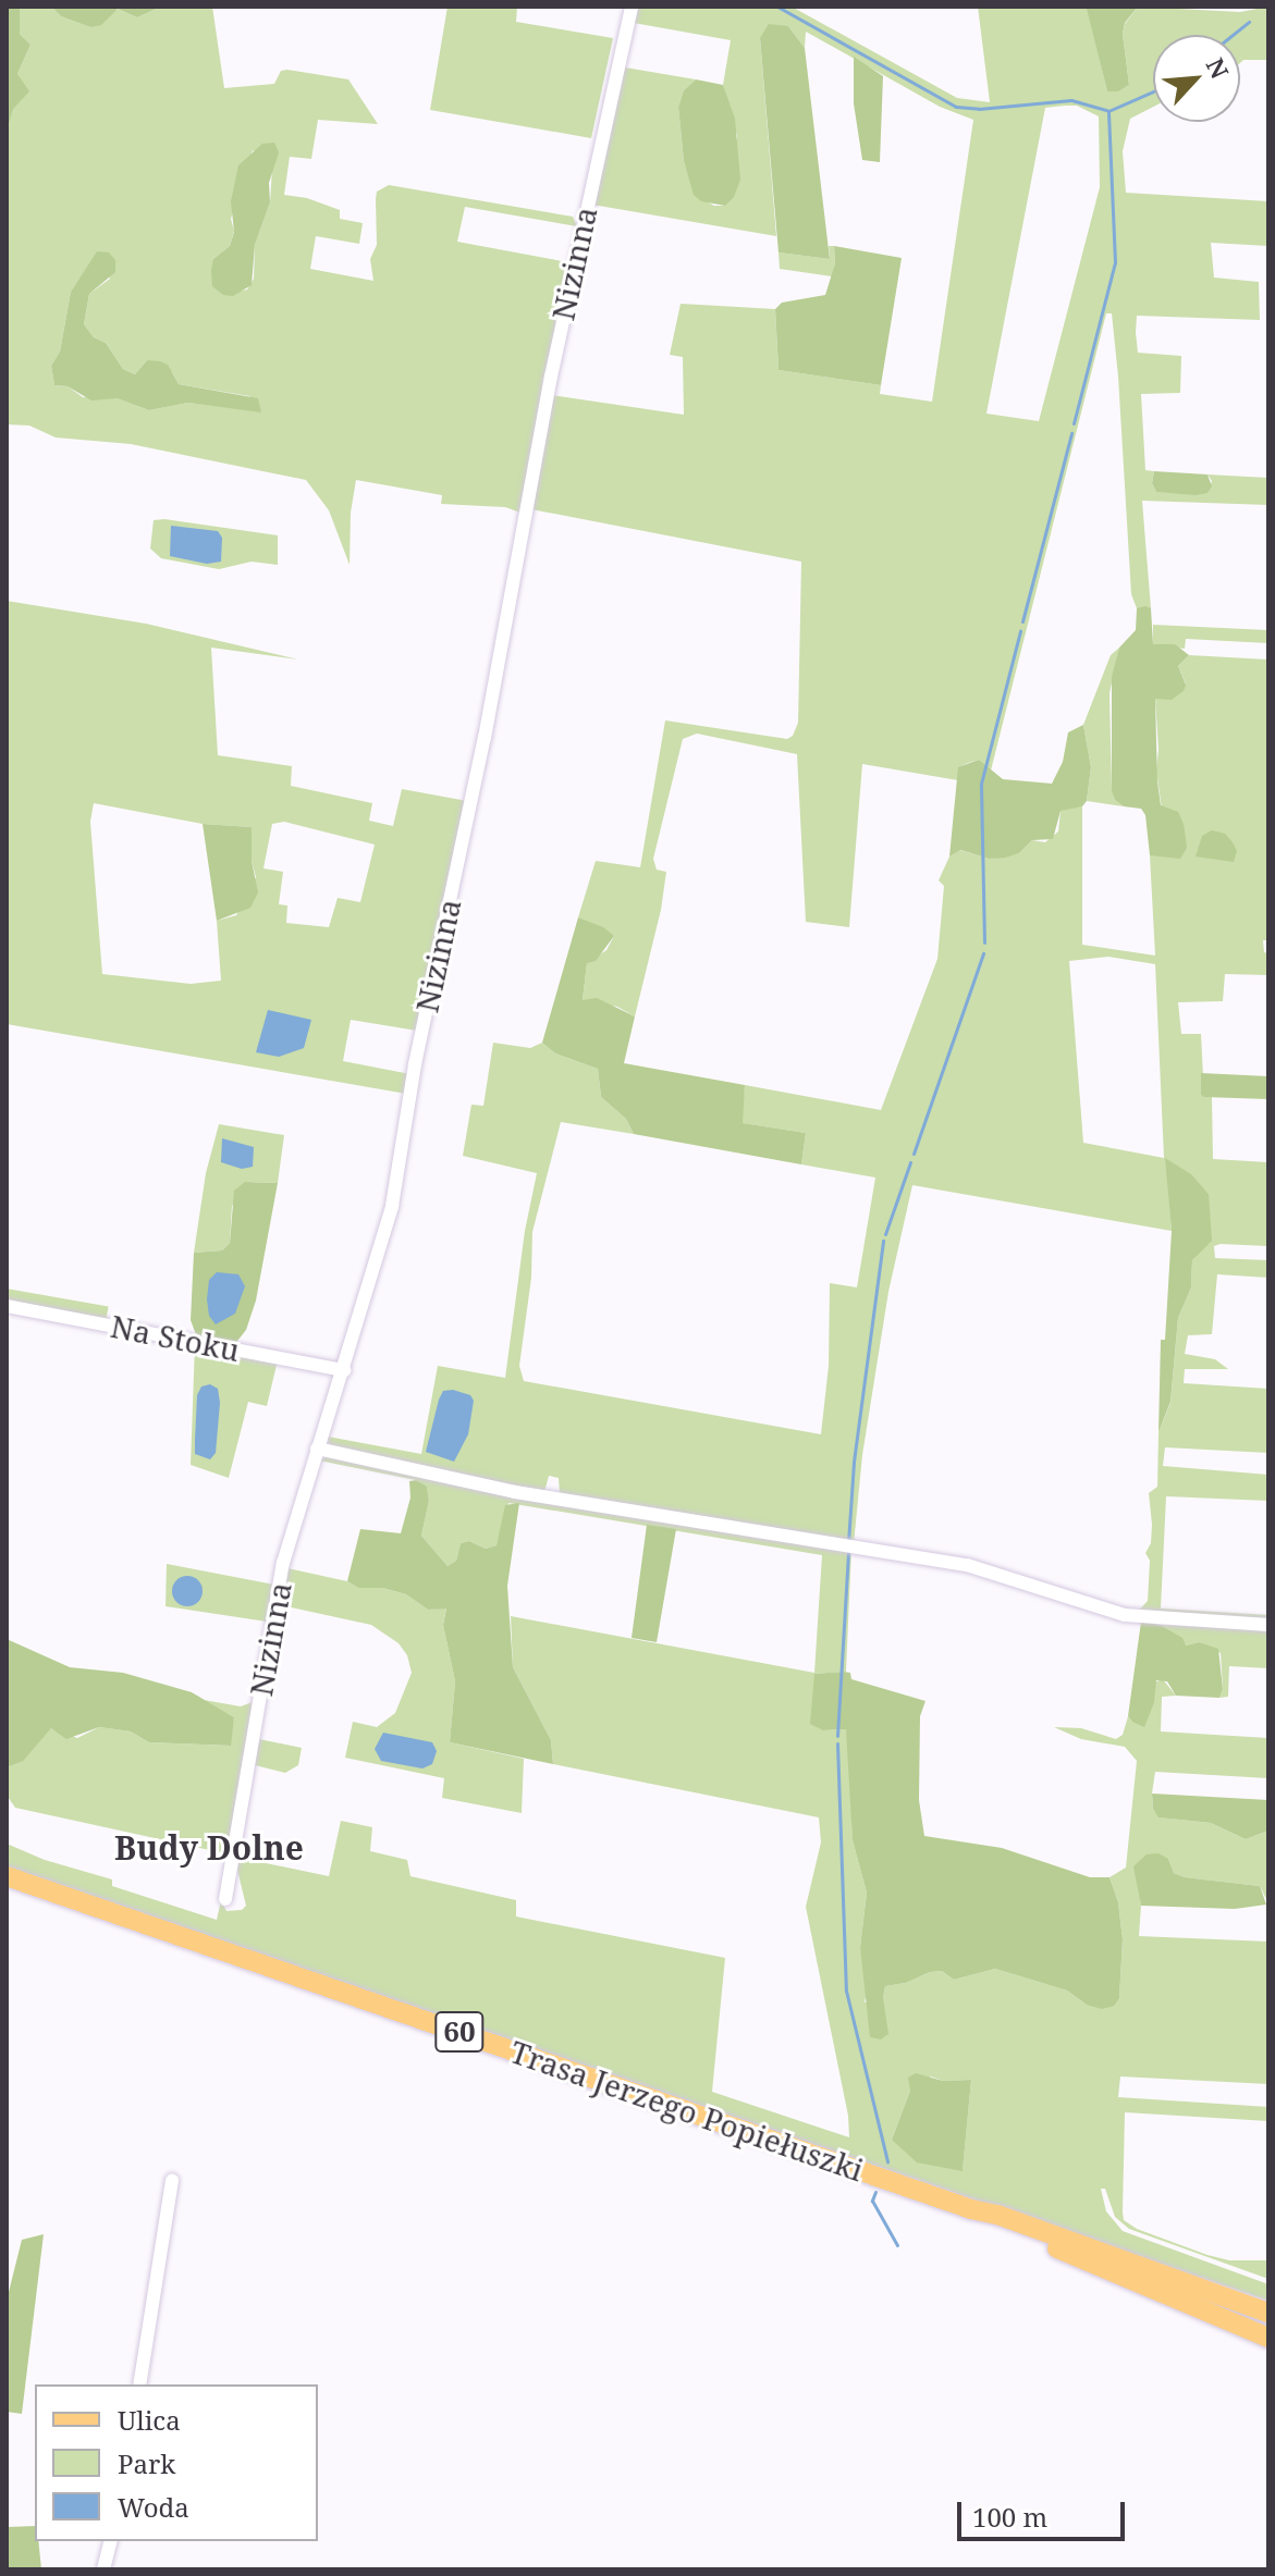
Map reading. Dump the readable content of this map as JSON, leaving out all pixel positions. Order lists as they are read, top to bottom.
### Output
{
  "streets": {
    "main road": ["60", "Trasa Jerzego Popiełuszki"],
    "street": ["Nizinna", "Na Stoku"]
  },
  "crossings": [
    ["Nizinna", "Na Stoku"]
  ],
  "districts": ["Budy Dolne"],
  "legend": ["Ulica", "Park", "Woda"],
  "scale_bar": "100 m",
  "north": "top right"
}
